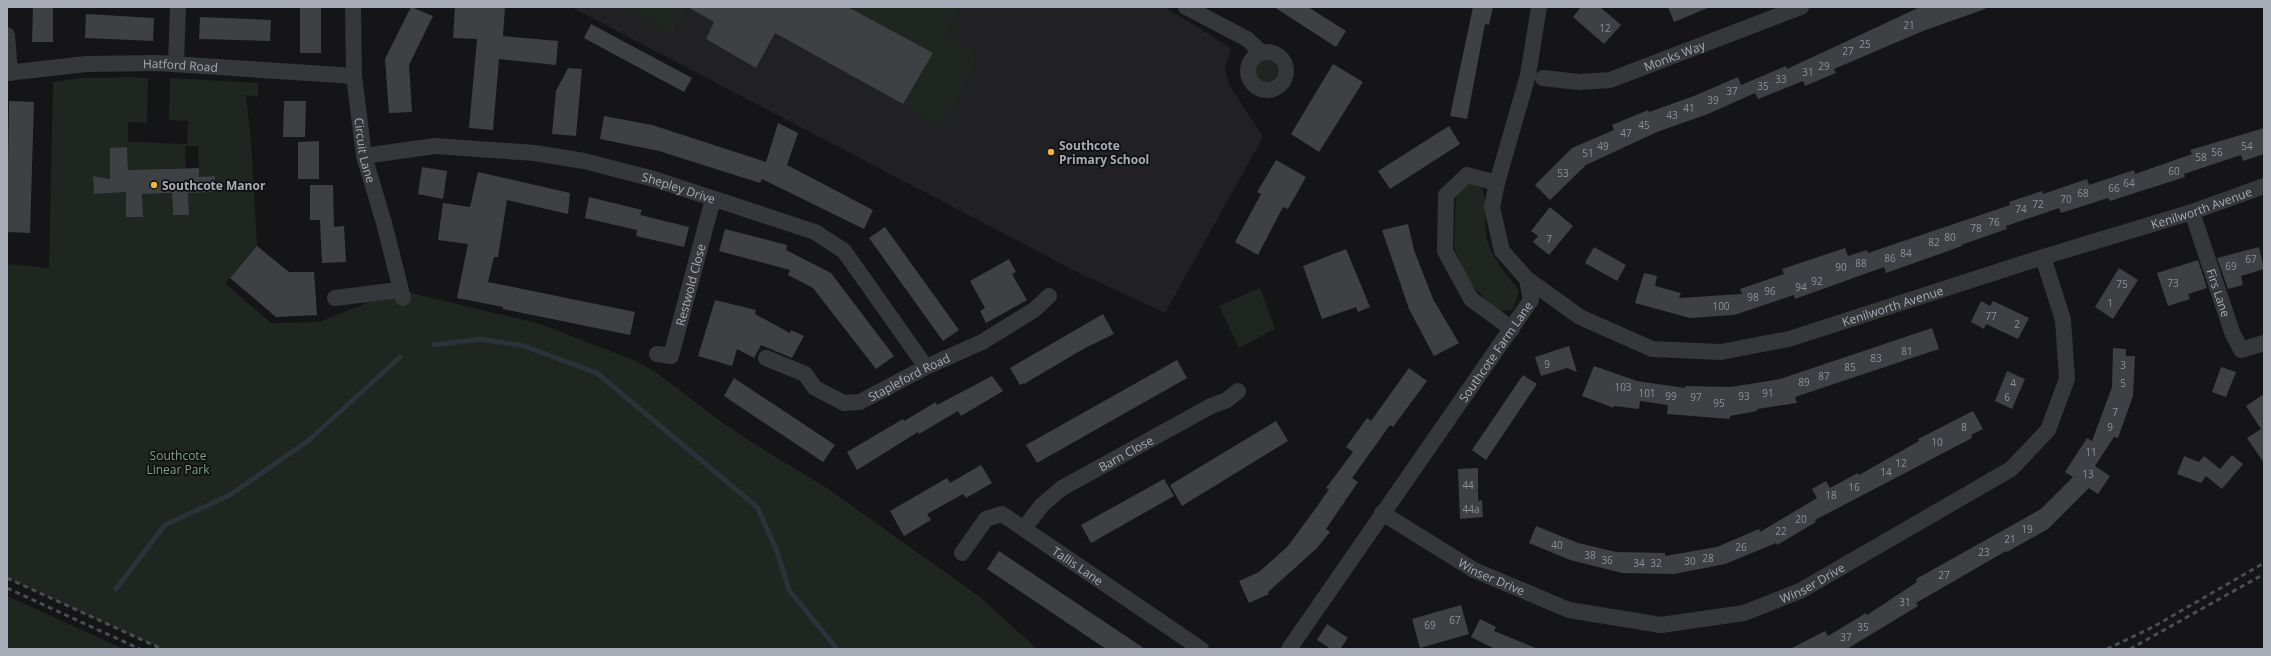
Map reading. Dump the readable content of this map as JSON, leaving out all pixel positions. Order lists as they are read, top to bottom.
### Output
{
  "streets": {
    "street": [
      "Monks Way",
      "Hatford Road",
      "Circuit Lane",
      "Shepley Drive",
      "Kenilworth Avenue",
      "Restwold Close",
      "Firs Lane",
      "Southcote Farm Lane",
      "Stapleford Road",
      "Barn Close",
      "Tallis Lane",
      "Winser Drive"
    ]
  },
  "crossings": [
    ["Hatford Road", "Circuit Lane"],
    ["Circuit Lane", "Shepley Drive"],
    ["Shepley Drive", "Restwold Close"],
    ["Shepley Drive", "Stapleford Road"],
    ["Kenilworth Avenue", "Firs Lane"],
    ["Kenilworth Avenue", "Southcote Farm Lane"],
    ["Kenilworth Avenue", "Winser Drive"],
    ["Southcote Farm Lane", "Winser Drive"],
    ["Barn Close", "Tallis Lane"]
  ],
  "parks": ["Southcote Linear Park"],
  "places": ["Southcote Primary School", "Southcote Manor"],
  "house_numbers": [
    "21",
    "12",
    "25",
    "27",
    "29",
    "31",
    "33",
    "35",
    "37",
    "39",
    "41",
    "43",
    "45",
    "47",
    "49",
    "54",
    "56",
    "51",
    "58",
    "60",
    "53",
    "64",
    "66",
    "68",
    "70",
    "72",
    "74",
    "76",
    "78",
    "80",
    "7",
    "82",
    "84",
    "86",
    "67",
    "88",
    "69",
    "90",
    "92",
    "73",
    "75",
    "94",
    "96",
    "98",
    "1",
    "100",
    "77",
    "2",
    "81",
    "83",
    "9",
    "3",
    "85",
    "87",
    "89",
    "4",
    "5",
    "103",
    "101",
    "91",
    "99",
    "93",
    "97",
    "6",
    "95",
    "7",
    "8",
    "9",
    "10",
    "11",
    "12",
    "14",
    "13",
    "44",
    "16",
    "18",
    "44a",
    "20",
    "19",
    "22",
    "21",
    "40",
    "26",
    "23",
    "38",
    "28",
    "36",
    "30",
    "34",
    "32",
    "27",
    "31",
    "67",
    "69",
    "35",
    "37"
  ]
}
